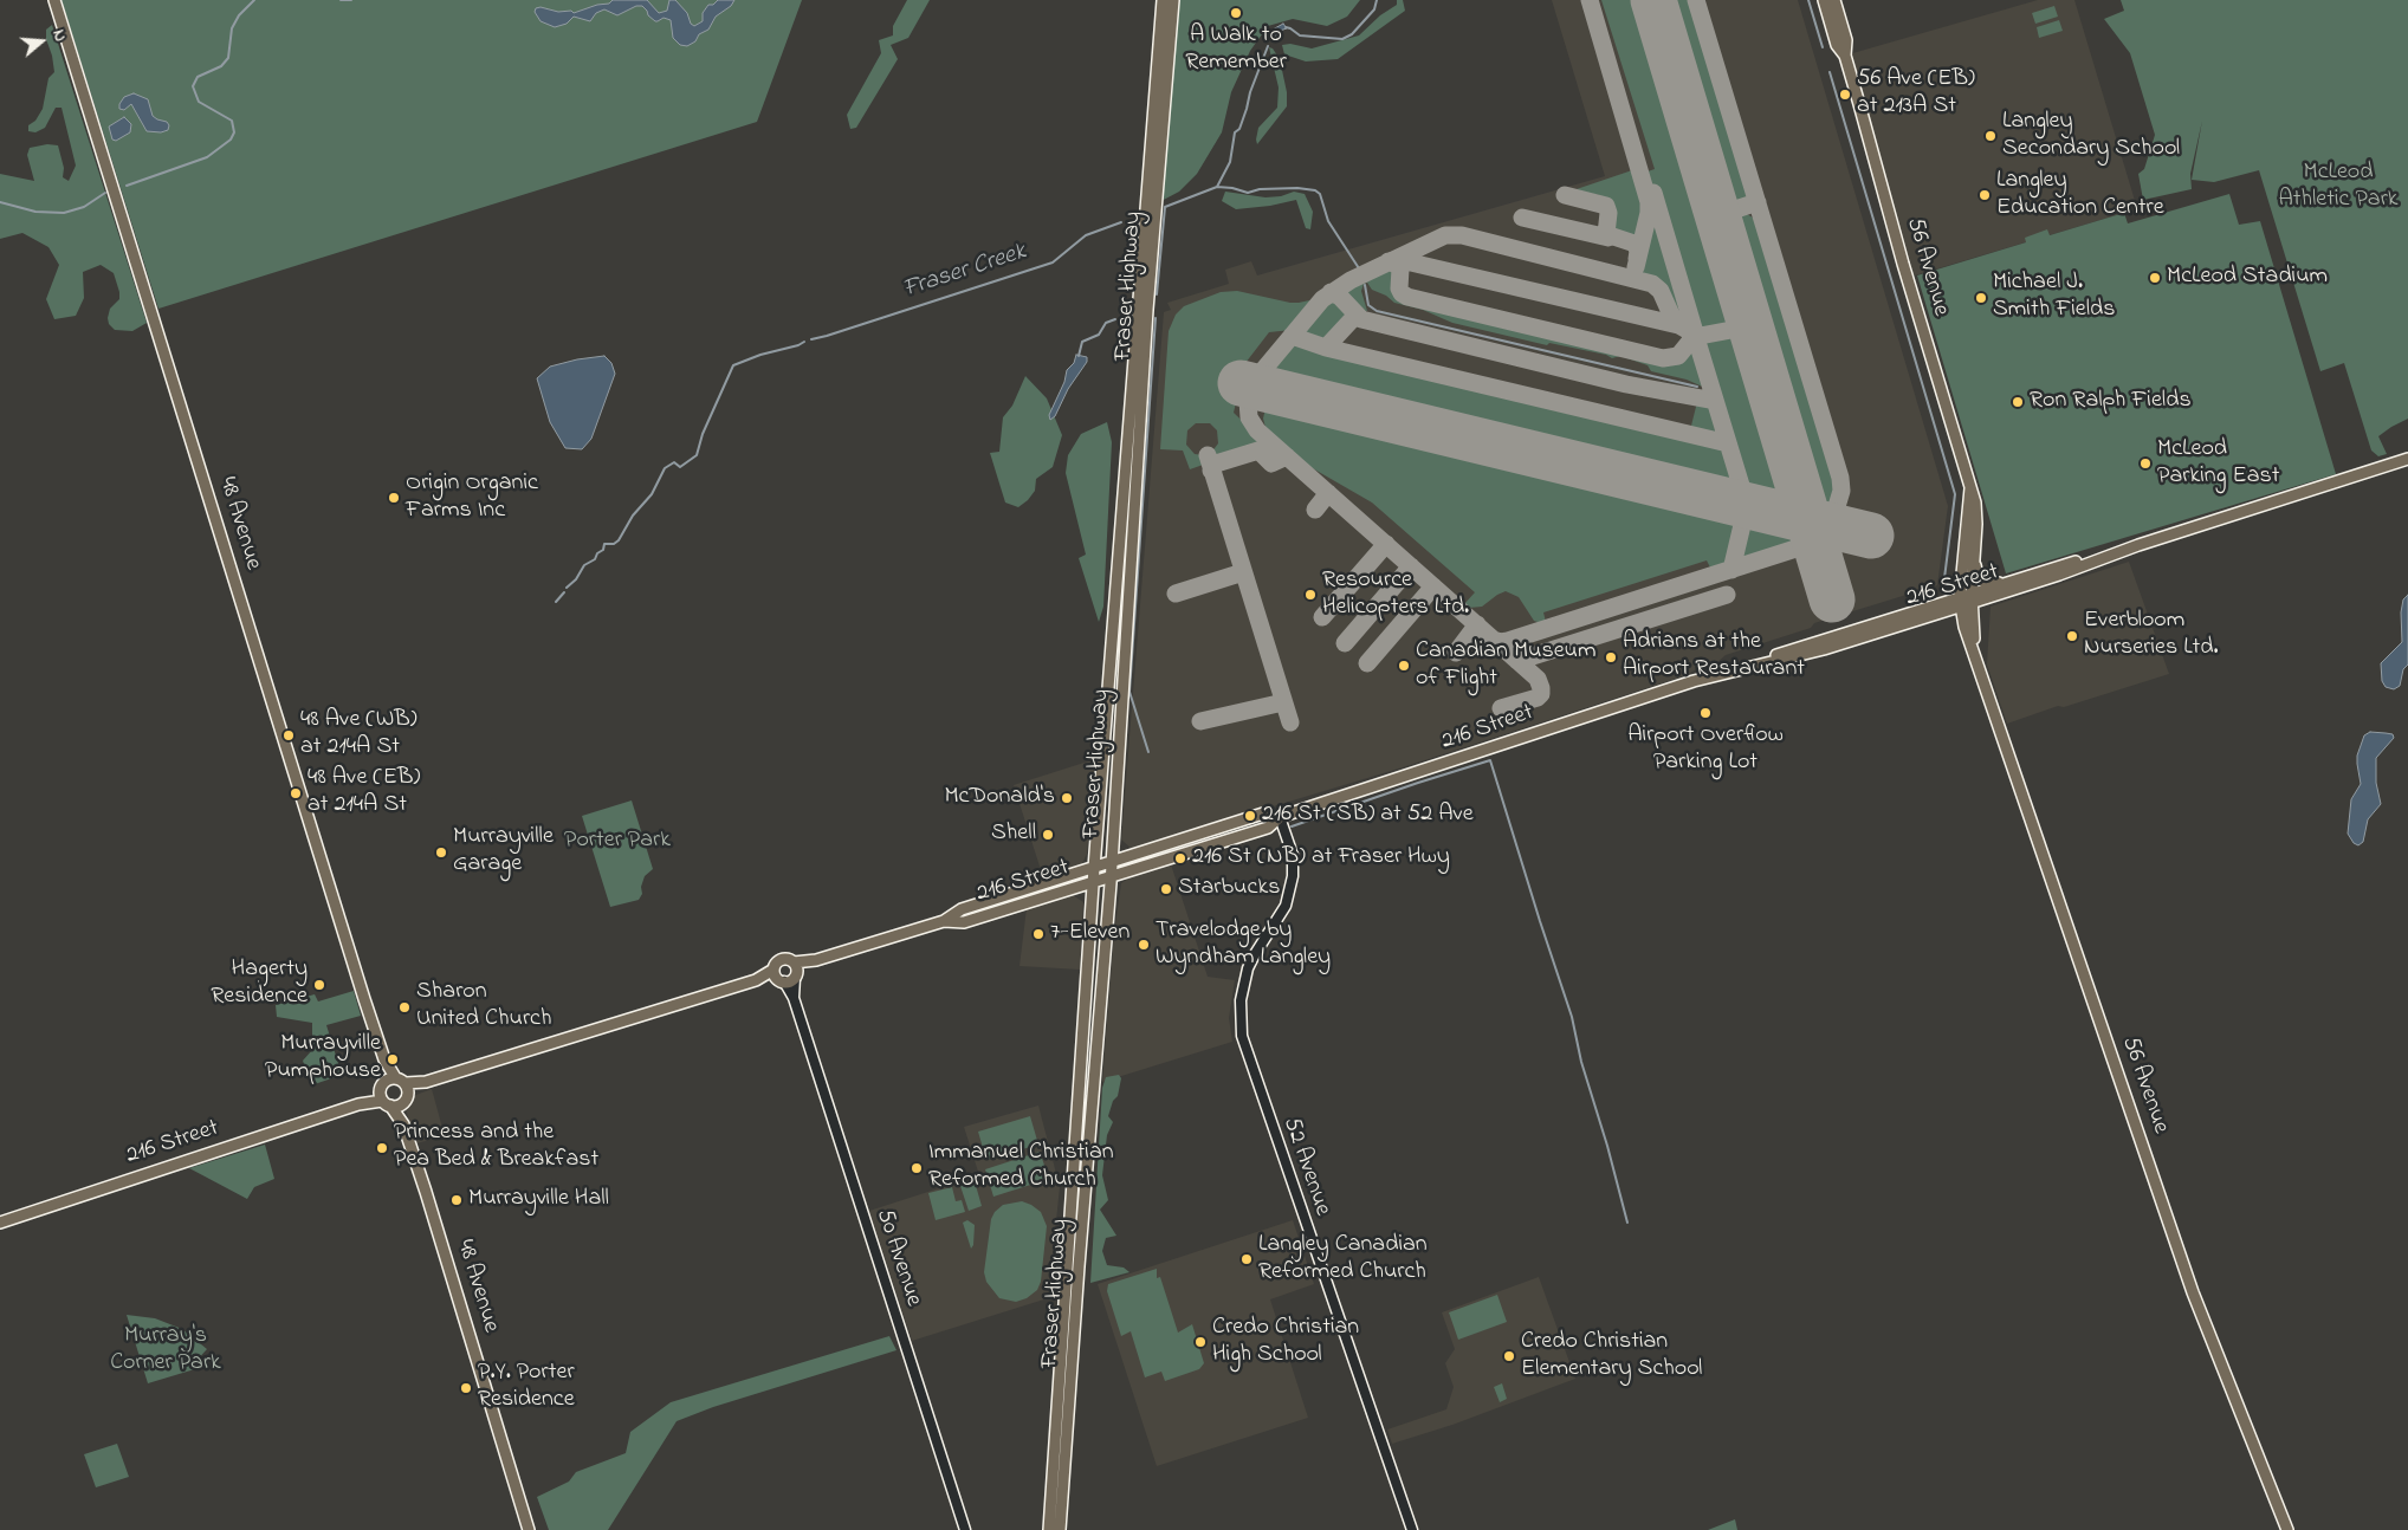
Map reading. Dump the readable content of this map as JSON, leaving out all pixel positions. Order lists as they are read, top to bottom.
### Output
{
  "streets": {
    "main road": [
      "56 Avenue",
      "Fraser Highway",
      "48 Avenue",
      "216 Street"
    ],
    "street": ["52 Avenue", "50 Avenue"]
  },
  "crossings": [
    ["56 Avenue", "216 Street"],
    ["Fraser Highway", "216 Street"],
    ["48 Avenue", "216 Street"],
    ["216 Street", "52 Avenue"],
    ["216 Street", "50 Avenue"]
  ],
  "water": ["Fraser Creek"],
  "parks": ["McLeod Athletic Park", "Porter Park", "Murray's Corner Park"],
  "places": [
    "A Walk to Remember",
    "56 Ave (EB) at 213A St",
    "Langley Secondary School",
    "Langley Education Centre",
    "McLeod Stadium",
    "Michael J. Smith Fields",
    "Ron Ralph Fields",
    "McLeod Parking East",
    "Origin Organic Farms Inc",
    "Resource Helicopters Ltd.",
    "Everbloom Nurseries Ltd.",
    "Adrians at the Airport Restaurant",
    "Canadian Museum of Flight",
    "Airport Overflow Parking Lot",
    "48 Ave (WB) at 214A St",
    "48 Ave (EB) at 214A St",
    "McDonald's",
    "216 St (SB) at 52 Ave",
    "Shell",
    "Murrayville Garage",
    "216 St (NB) at Fraser Hwy",
    "Starbucks",
    "7-Eleven",
    "Travelodge by Wyndham Langley",
    "Hagerty Residence",
    "Sharon United Church",
    "Murrayville Pumphouse",
    "Princess and the Pea Bed & Breakfast",
    "Immanuel Christian Reformed Church",
    "Murrayville Hall",
    "Langley Canadian Reformed Church",
    "Credo Christian High School",
    "Credo Christian Elementary School",
    "P.Y. Porter Residence"
  ],
  "north": "right"
}
